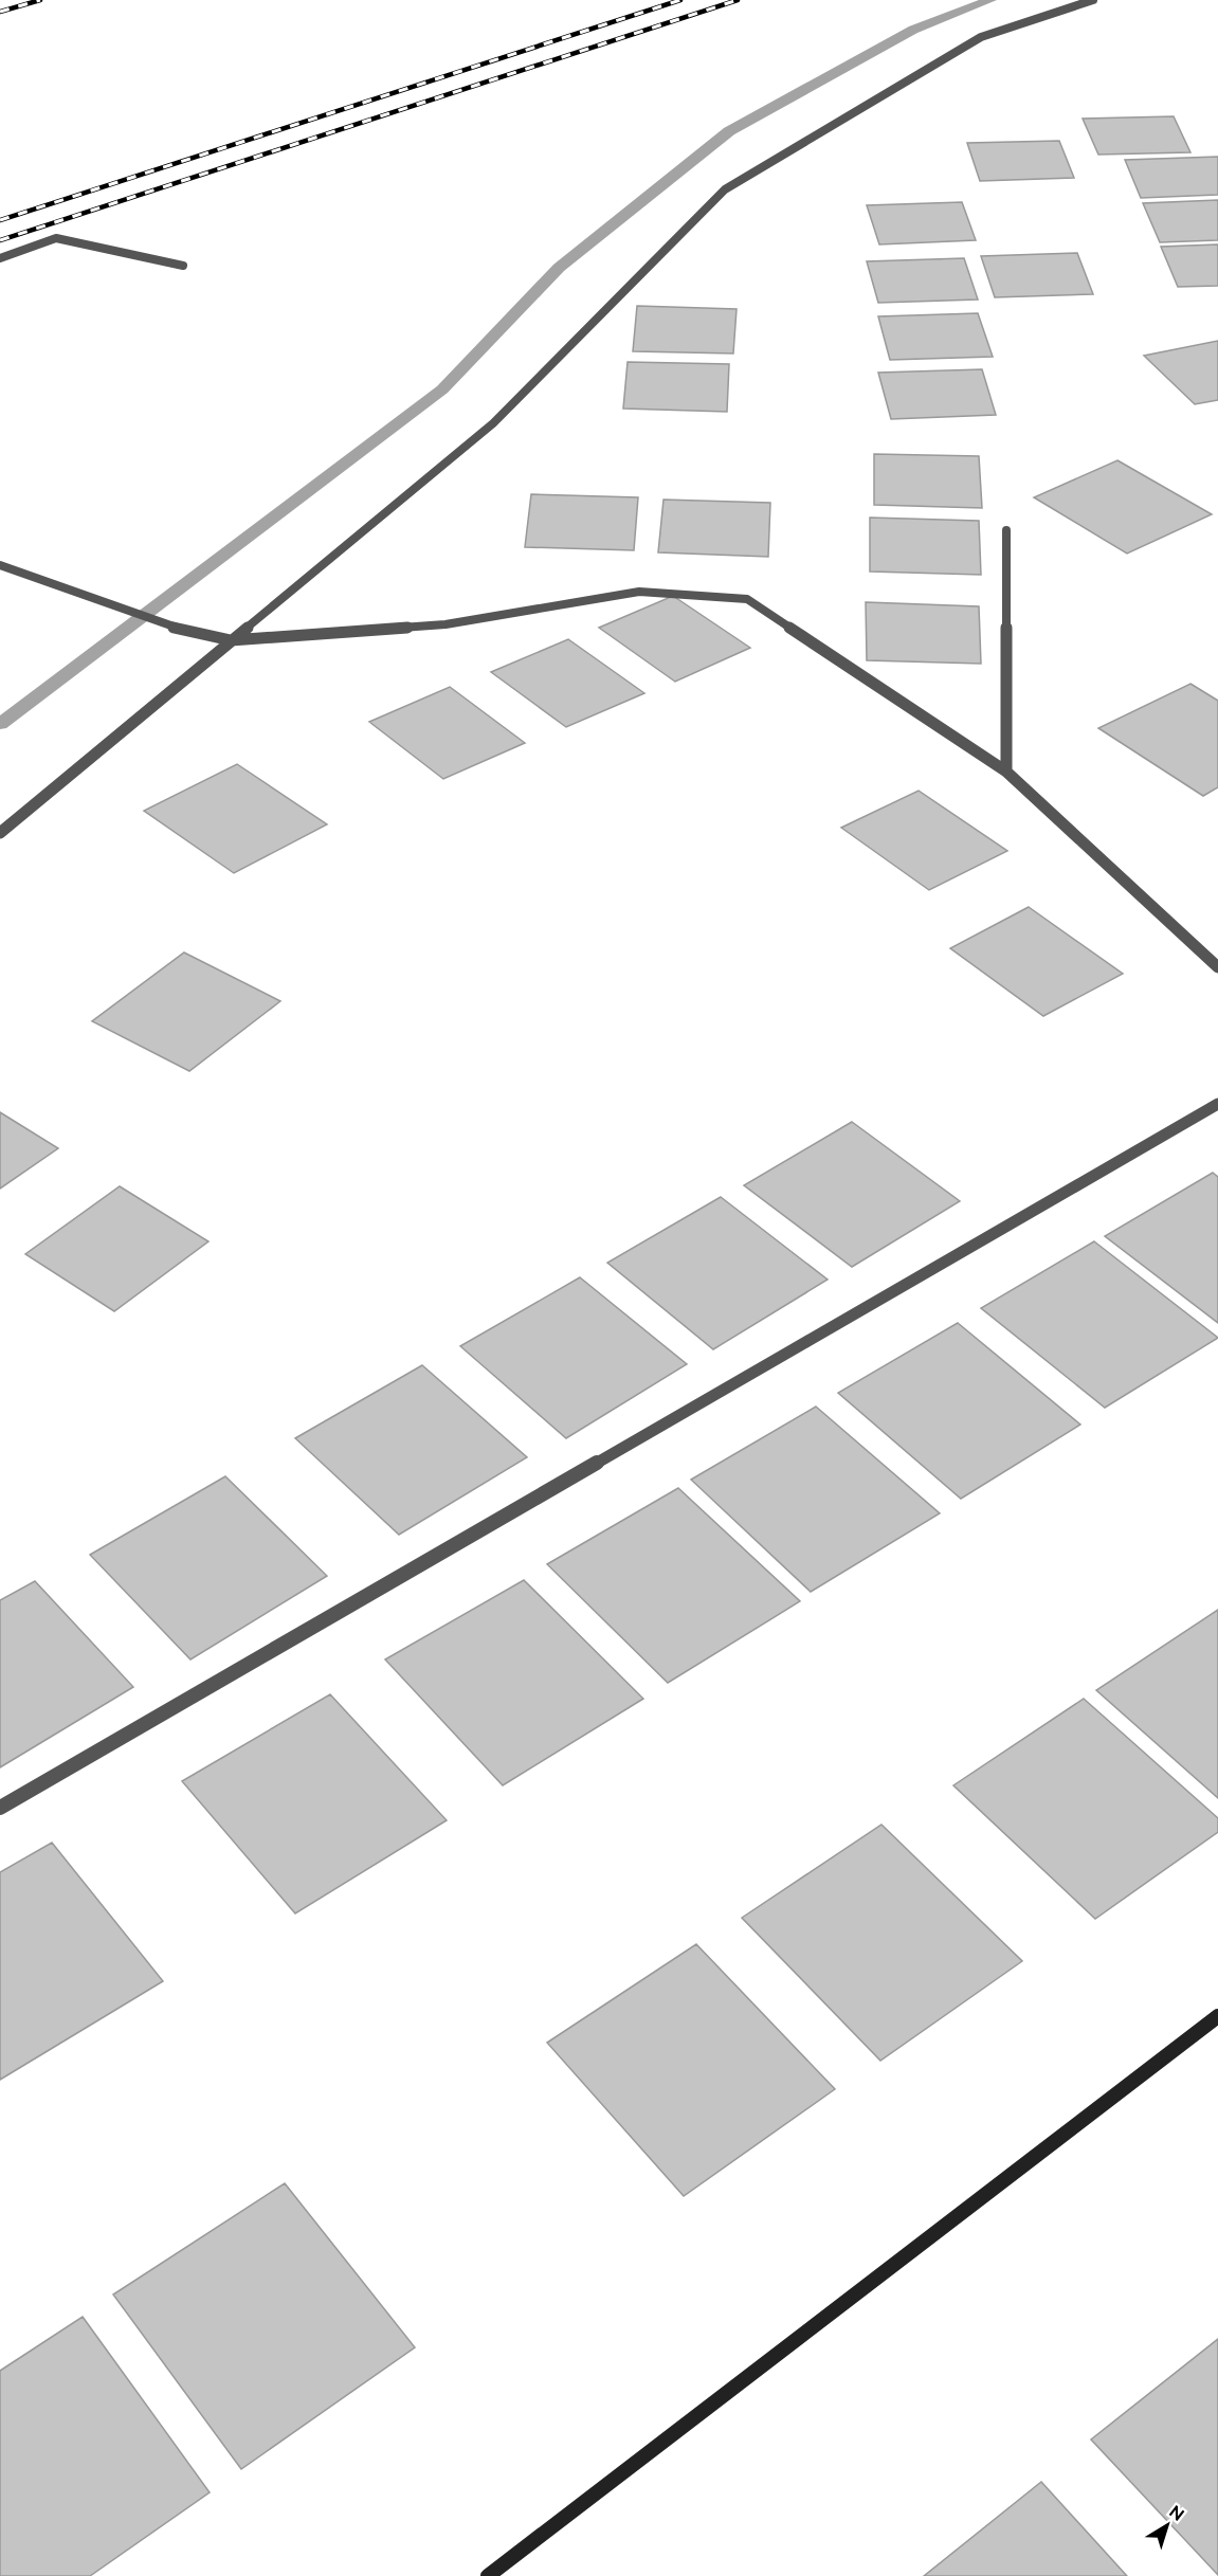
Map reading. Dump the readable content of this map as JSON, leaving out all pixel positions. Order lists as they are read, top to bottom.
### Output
{
  "north": "top right"
}
